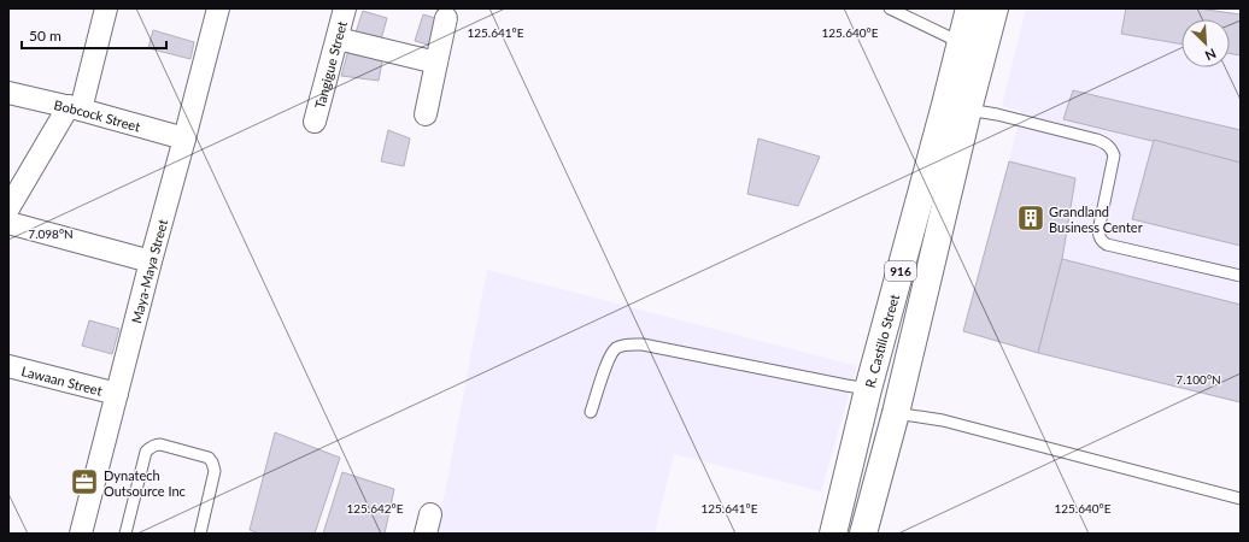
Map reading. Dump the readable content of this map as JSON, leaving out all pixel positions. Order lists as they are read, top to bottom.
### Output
{
  "streets": {
    "main road": ["916", "R. Castillo Street"],
    "street": [
      "Tangigue Street",
      "Bobcock Street",
      "Maya-Maya Street",
      "Lawaan Street"
    ]
  },
  "crossings": [
    ["Bobcock Street", "Maya-Maya Street"],
    ["Maya-Maya Street", "Lawaan Street"]
  ],
  "places": {
    "building": ["Grandland Business Center"],
    "office": ["Dynatech Outsource Inc"]
  },
  "scale_bar": "50 m",
  "north": "bottom right",
  "coordinates": [
    "125.641°E",
    "125.640°E",
    "7.098°N",
    "7.100°N",
    "125.642°E"
  ]
}
